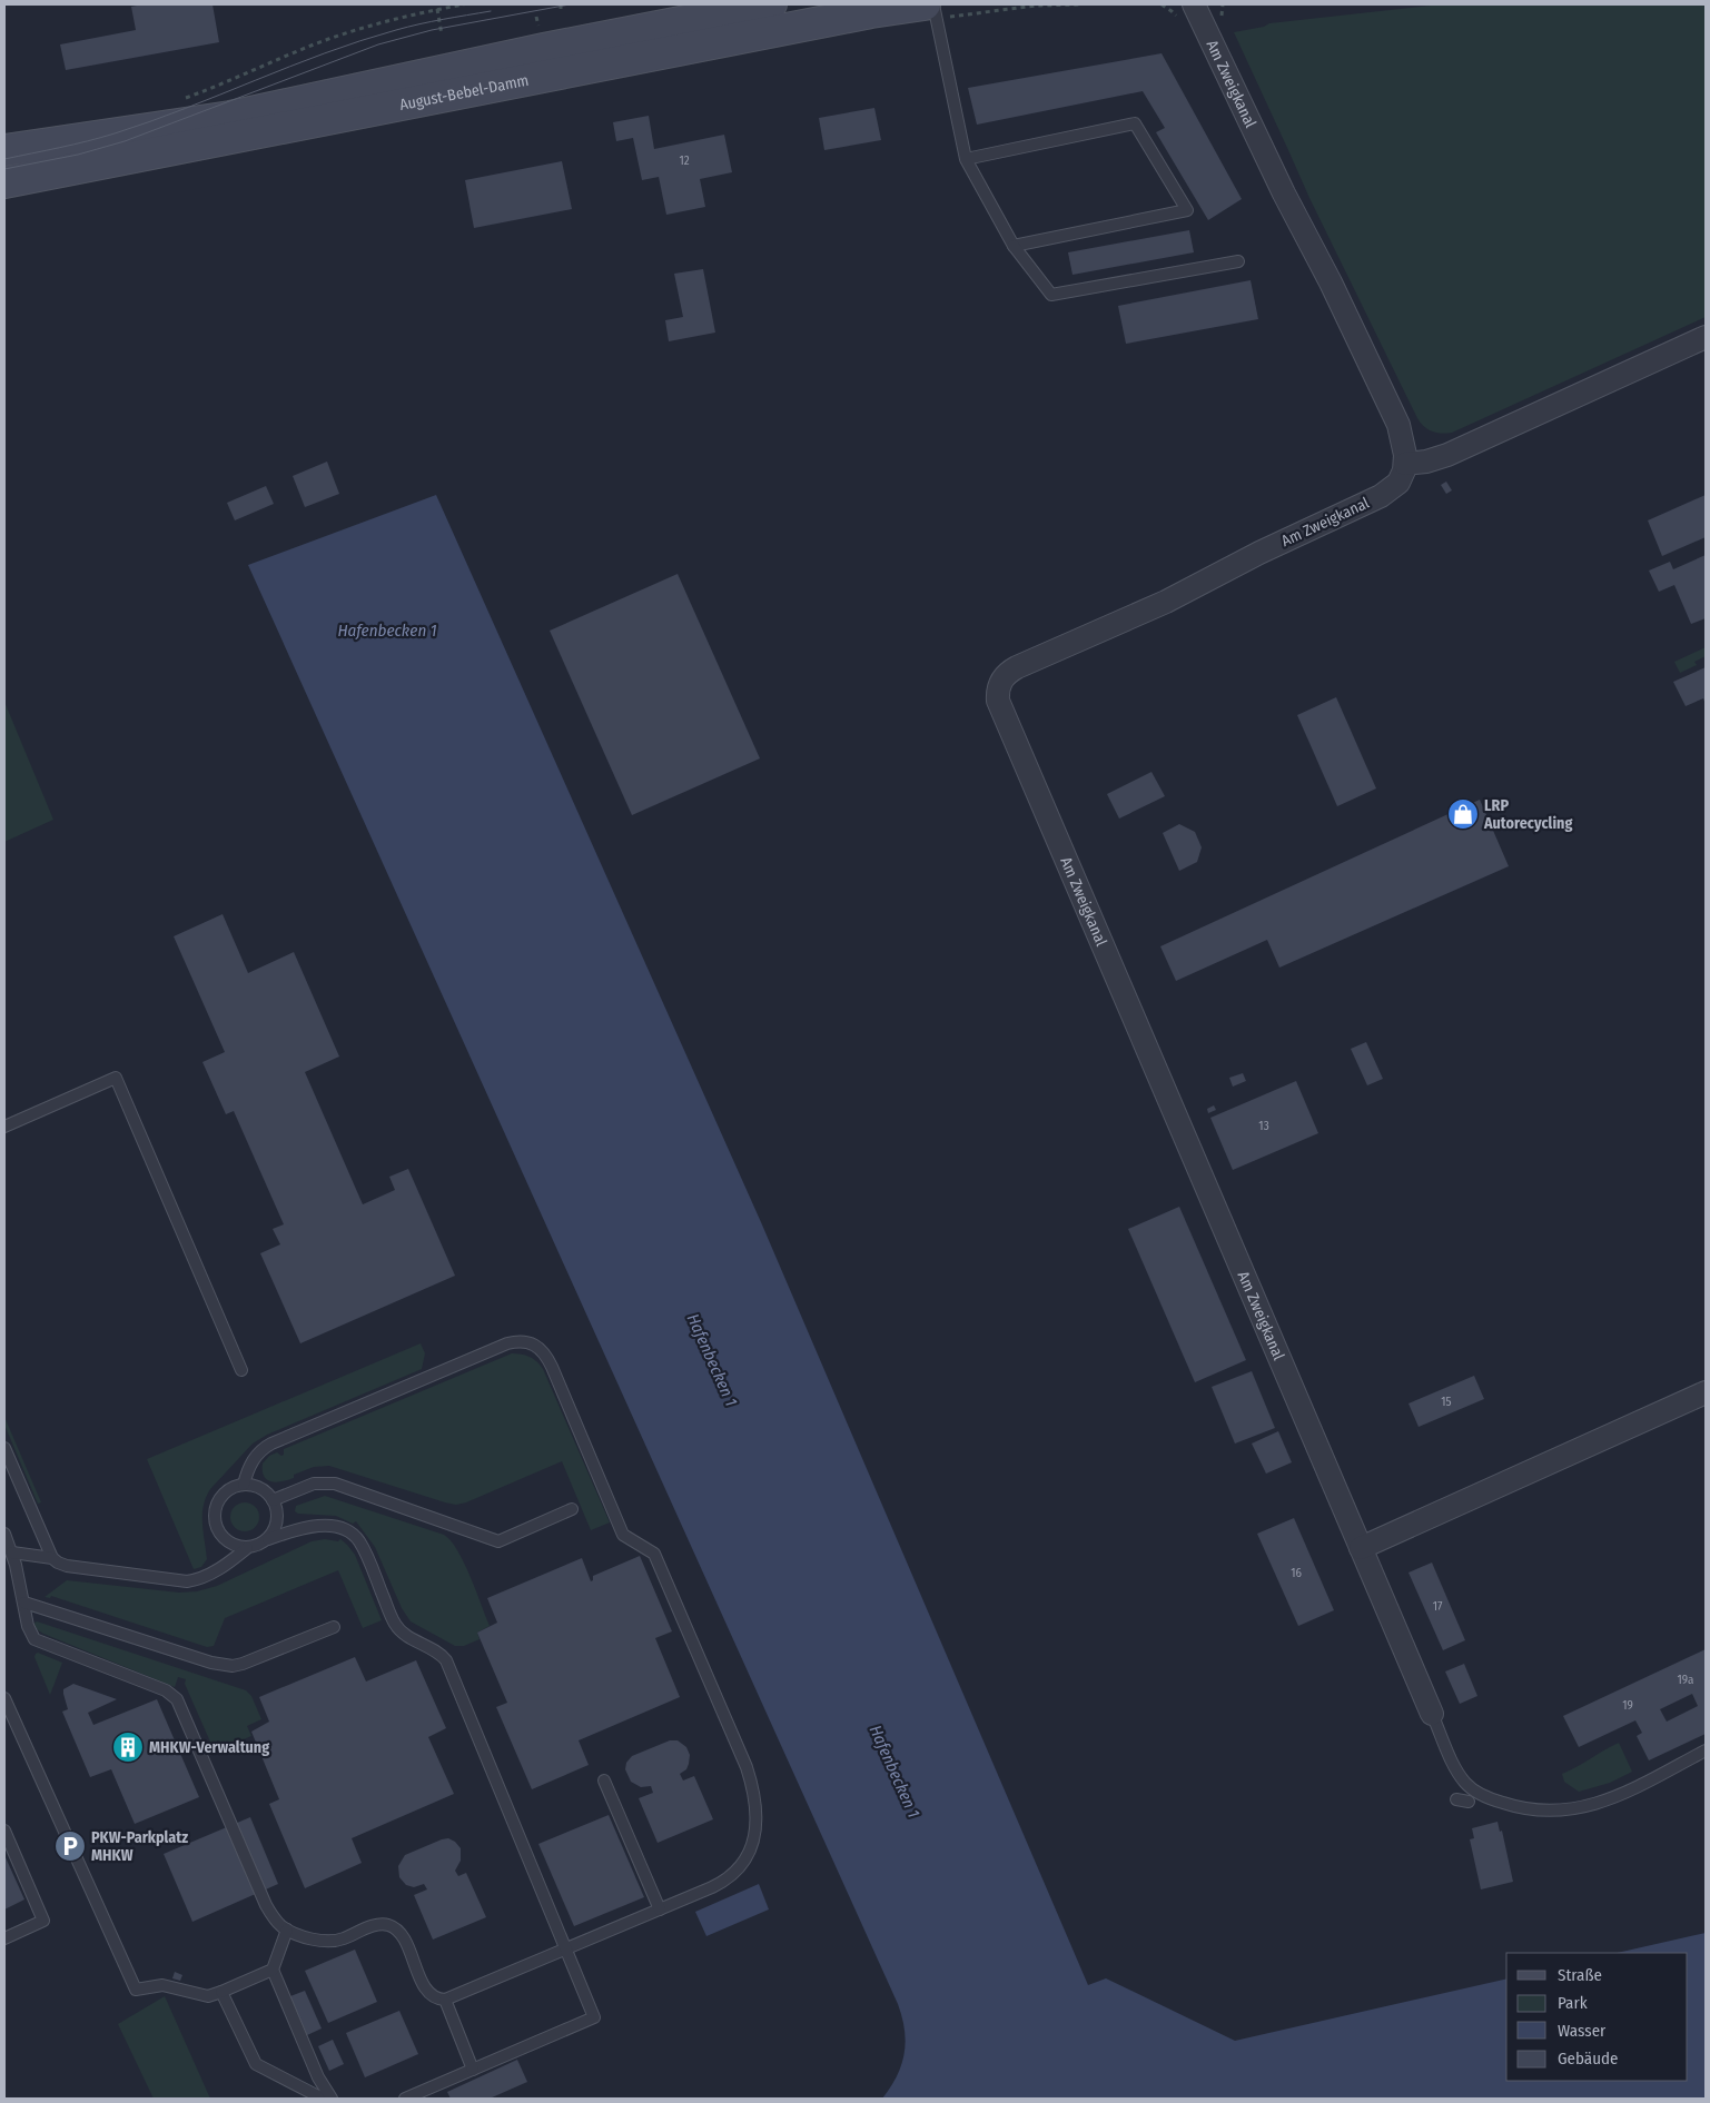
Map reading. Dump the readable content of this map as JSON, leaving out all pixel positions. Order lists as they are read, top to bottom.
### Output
{
  "streets": {
    "main road": ["August-Bebel-Damm"],
    "street": ["Am Zweigkanal"]
  },
  "water": ["Hafenbecken 1"],
  "places": {
    "shop": ["LRP Autorecycling"],
    "building": ["MHKW-Verwaltung"],
    "parking": ["PKW-Parkplatz MHKW"]
  },
  "house_numbers": [
    "12",
    "13",
    "15",
    "16",
    "17",
    "19a",
    "19"
  ],
  "legend": [
    "Straße",
    "Park",
    "Wasser",
    "Gebäude"
  ]
}
